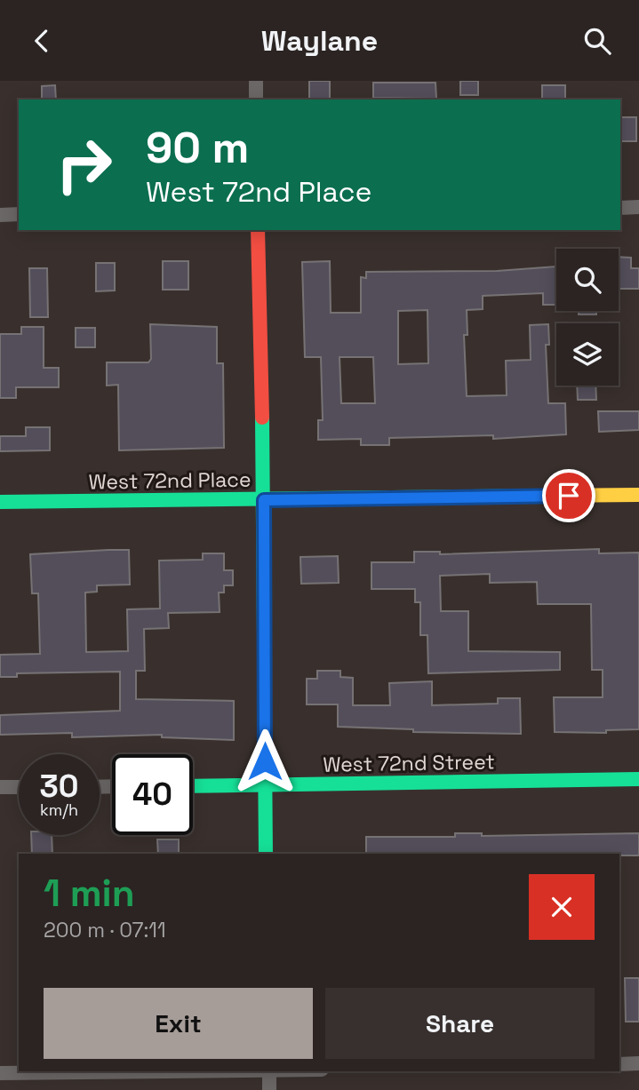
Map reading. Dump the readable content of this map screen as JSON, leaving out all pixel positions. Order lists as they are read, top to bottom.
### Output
{
  "streets": {
    "street": ["West 72nd Place", "West 72nd Street"]
  },
  "page": {
    "header": "Waylane",
    "turn": ["90 m", "West 72nd Place"],
    "speed": "30 km/h",
    "limit": "40",
    "heading": ["1 min", "200 m · 07:11"],
    "buttons": ["Exit", "Share"]
  }
}
